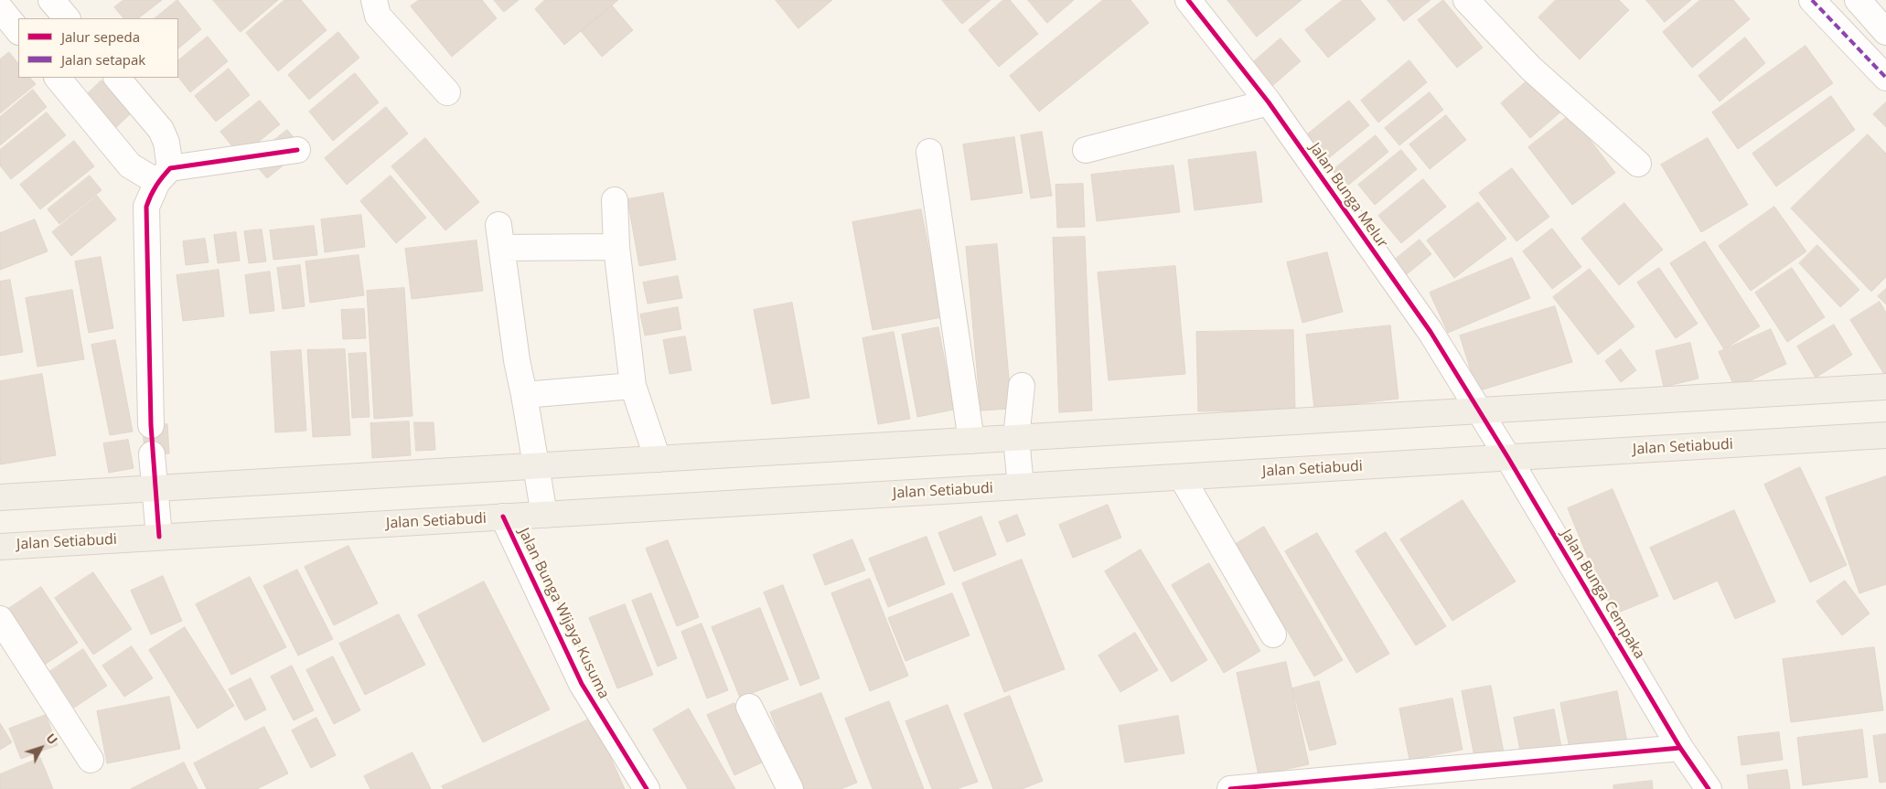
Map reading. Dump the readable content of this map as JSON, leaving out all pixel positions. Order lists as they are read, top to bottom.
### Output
{
  "streets": {
    "main road": ["Jalan Setiabudi"],
    "street": ["Jalan Bunga Melur", "Jalan Bunga Cempaka", "Jalan Bunga Wijaya Kusuma"]
  },
  "crossings": [
    ["Jalan Bunga Melur", "Jalan Bunga Cempaka"],
    ["Jalan Setiabudi", "Jalan Bunga Cempaka"],
    ["Jalan Setiabudi", "Jalan Bunga Wijaya Kusuma"]
  ],
  "legend": ["Jalur sepeda", "Jalan setapak"],
  "north": "top right"
}
